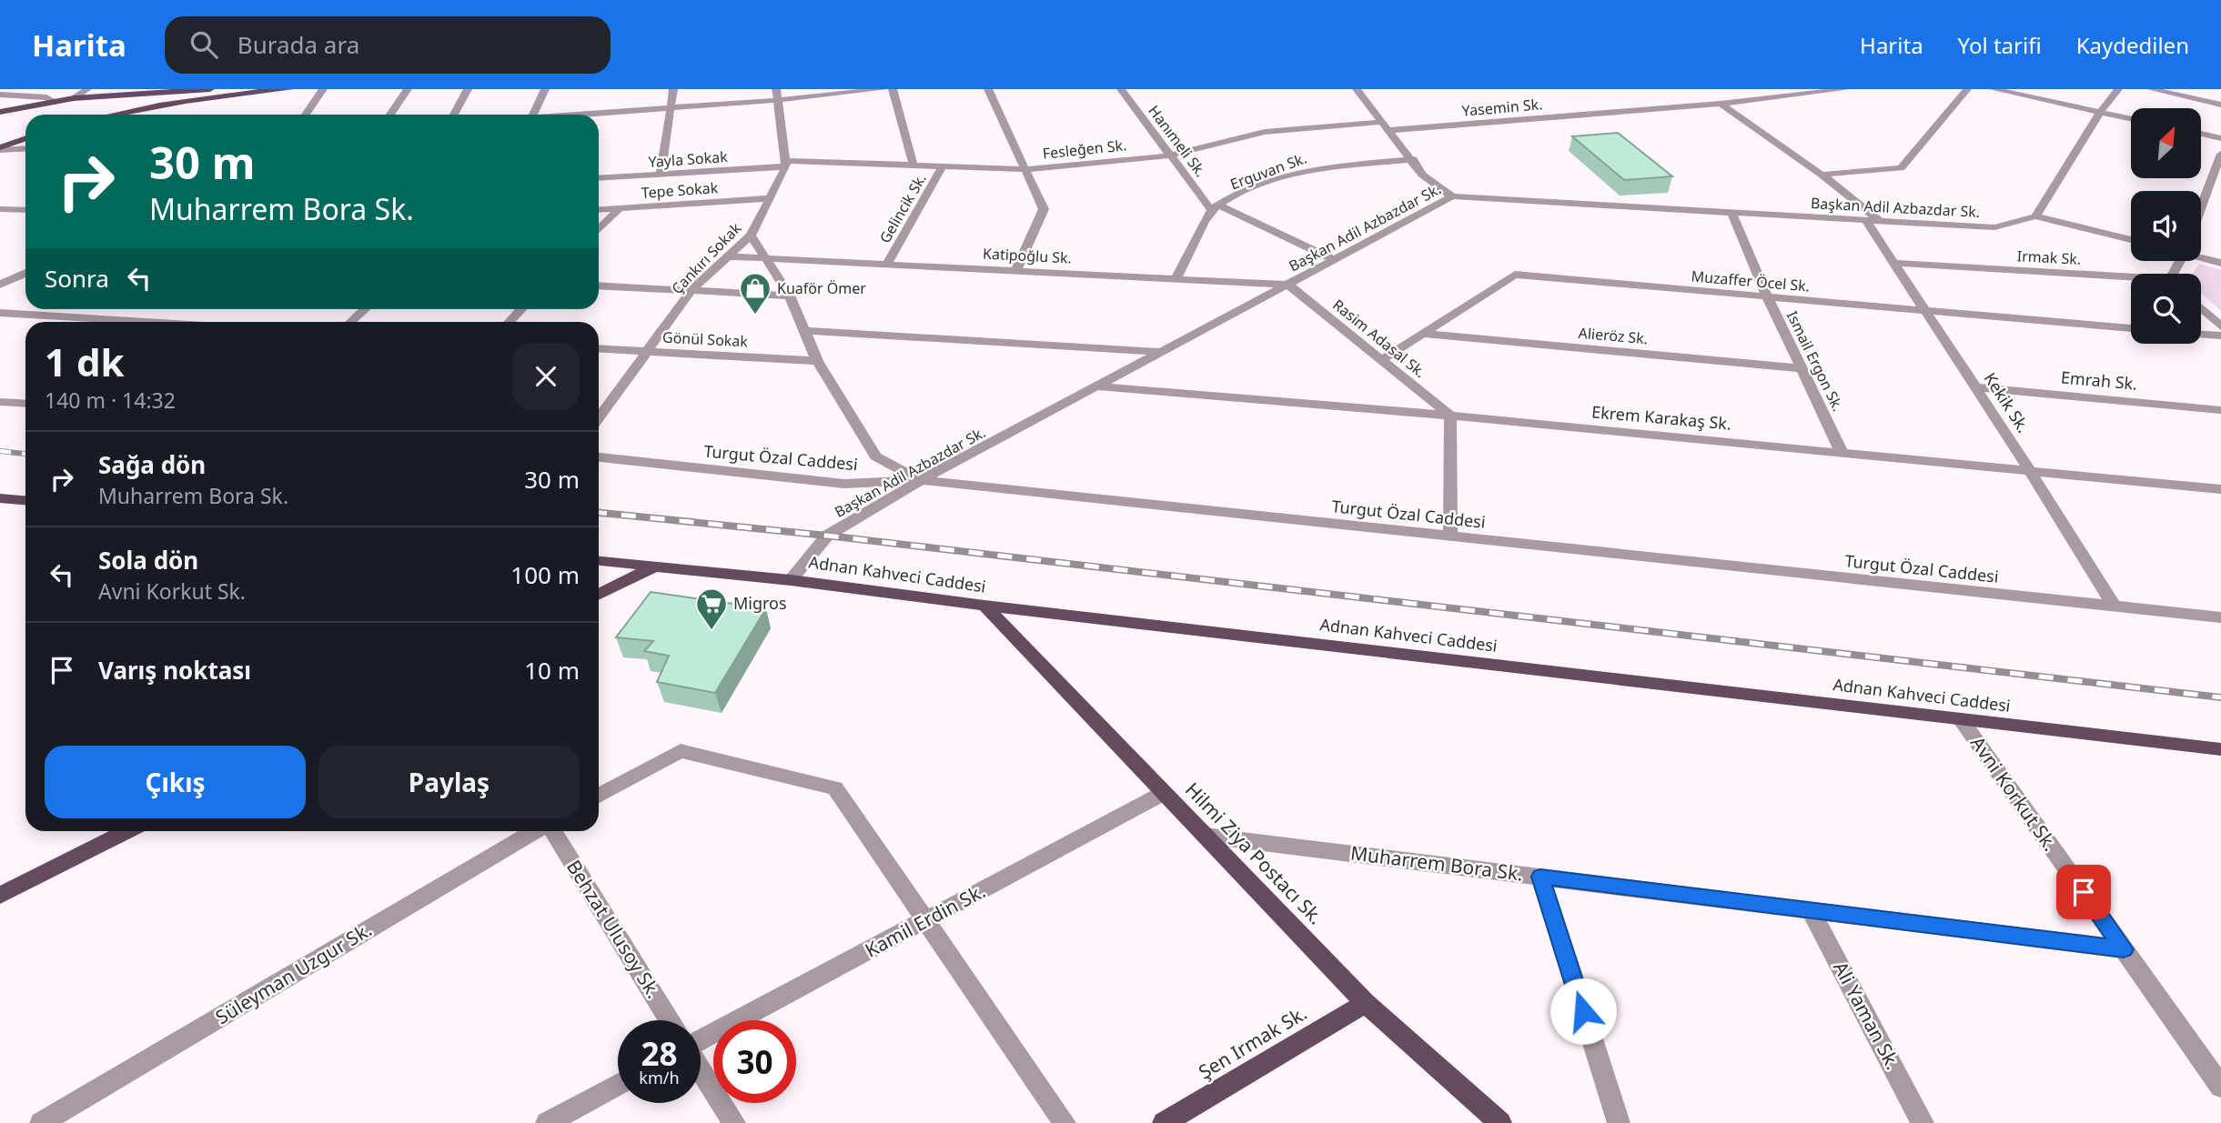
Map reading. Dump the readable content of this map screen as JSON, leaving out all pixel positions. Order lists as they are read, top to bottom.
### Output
{
  "streets": {
    "main road": ["Adnan Kahveci Caddesi", "Hilmi Ziya Postacı Sk.", "Şen Irmak Sk."],
    "street": [
      "Yasemin Sk.",
      "Hanımeli Sk.",
      "Fesleğen Sk.",
      "Yayla Sokak",
      "Erguvan Sk.",
      "Tepe Sokak",
      "Başkan Adil Azbazdar Sk.",
      "Gelincik Sk.",
      "Katipoğlu Sk.",
      "Irmak Sk.",
      "Çankırı Sokak",
      "Muzaffer Öcel Sk.",
      "Alieröz Sk.",
      "Rasim Adasal Sk.",
      "Gönül Sokak",
      "Ismail Ergon Sk.",
      "Emrah Sk.",
      "Kekik Sk.",
      "Ekrem Karakaş Sk.",
      "Turgut Özal Caddesi",
      "Avni Korkut Sk.",
      "Muharrem Bora Sk.",
      "Kamil Erdin Sk.",
      "Behzat Ulusoy Sk.",
      "Süleyman Uzgur Sk.",
      "Ali Yaman Sk."
    ]
  },
  "crossings": [
    ["Hanımeli Sk.", "Fesleğen Sk."],
    ["Hanımeli Sk.", "Erguvan Sk."],
    ["Fesleğen Sk.", "Yayla Sokak"],
    ["Fesleğen Sk.", "Gelincik Sk."],
    ["Fesleğen Sk.", "Çankırı Sokak"],
    ["Yayla Sokak", "Çankırı Sokak"],
    ["Tepe Sokak", "Çankırı Sokak"],
    ["Başkan Adil Azbazdar Sk.", "Katipoğlu Sk."],
    ["Başkan Adil Azbazdar Sk.", "Rasim Adasal Sk."],
    ["Başkan Adil Azbazdar Sk.", "Ismail Ergon Sk."],
    ["Başkan Adil Azbazdar Sk.", "Kekik Sk."],
    ["Başkan Adil Azbazdar Sk.", "Ekrem Karakaş Sk."],
    ["Başkan Adil Azbazdar Sk.", "Turgut Özal Caddesi"],
    ["Başkan Adil Azbazdar Sk.", "Adnan Kahveci Caddesi"],
    ["Gelincik Sk.", "Katipoğlu Sk."],
    ["Katipoğlu Sk.", "Çankırı Sokak"],
    ["Katipoğlu Sk.", "Rasim Adasal Sk."],
    ["Irmak Sk.", "Kekik Sk."],
    ["Çankırı Sokak", "Gönül Sokak"],
    ["Muzaffer Öcel Sk.", "Alieröz Sk."],
    ["Muzaffer Öcel Sk.", "Rasim Adasal Sk."],
    ["Muzaffer Öcel Sk.", "Ismail Ergon Sk."],
    ["Muzaffer Öcel Sk.", "Kekik Sk."],
    ["Alieröz Sk.", "Ismail Ergon Sk."],
    ["Rasim Adasal Sk.", "Ekrem Karakaş Sk."],
    ["Ismail Ergon Sk.", "Ekrem Karakaş Sk."],
    ["Emrah Sk.", "Kekik Sk."],
    ["Kekik Sk.", "Ekrem Karakaş Sk."],
    ["Kekik Sk.", "Turgut Özal Caddesi"],
    ["Adnan Kahveci Caddesi", "Avni Korkut Sk."],
    ["Adnan Kahveci Caddesi", "Hilmi Ziya Postacı Sk."],
    ["Avni Korkut Sk.", "Muharrem Bora Sk."],
    ["Hilmi Ziya Postacı Sk.", "Muharrem Bora Sk."],
    ["Hilmi Ziya Postacı Sk.", "Kamil Erdin Sk."],
    ["Hilmi Ziya Postacı Sk.", "Şen Irmak Sk."],
    ["Muharrem Bora Sk.", "Ali Yaman Sk."]
  ],
  "places": {
    "shop": ["Kuaför Ömer"],
    "supermarket": ["Migros"]
  },
  "north": "top right",
  "page": {
    "header": "Harita",
    "search": "Burada ara",
    "nav": ["Harita", "Yol tarifi", "Kaydedilen"],
    "turn": ["30 m", "Muharrem Bora Sk."],
    "then": "Sonra",
    "heading": ["1 dk", "140 m · 14:32"],
    "list": [
      {
        "name": "Sağa dön",
        "note": "Muharrem Bora Sk.",
        "value": "30 m"
      },
      {
        "name": "Sola dön",
        "note": "Avni Korkut Sk.",
        "value": "100 m"
      },
      {
        "name": "Varış noktası",
        "value": "10 m"
      }
    ],
    "buttons": ["Çıkış", "Paylaş"],
    "speed": "28 km/h",
    "limit": "30"
  }
}
